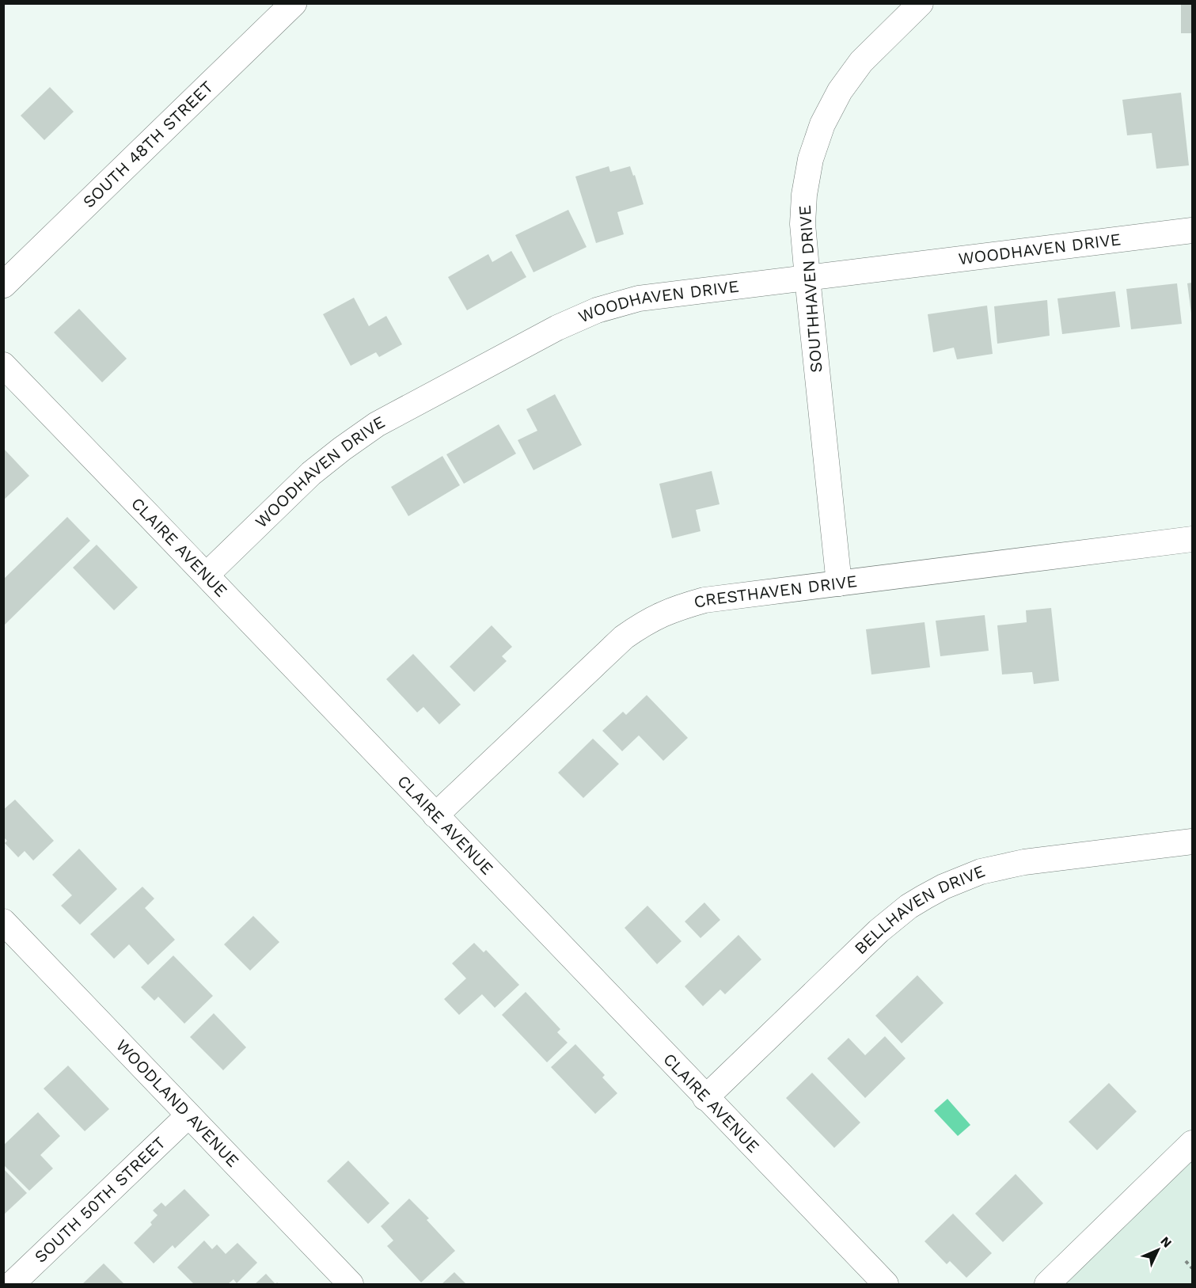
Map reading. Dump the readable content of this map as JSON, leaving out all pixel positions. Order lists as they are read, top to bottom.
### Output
{
  "streets": {
    "main road": ["SOUTH 48TH STREET"],
    "street": [
      "WOODHAVEN DRIVE",
      "SOUTHHAVEN DRIVE",
      "CLAIRE AVENUE",
      "CRESTHAVEN DRIVE",
      "BELLHAVEN DRIVE",
      "WOODLAND AVENUE",
      "SOUTH 50TH STREET"
    ]
  },
  "crossings": [
    ["WOODHAVEN DRIVE", "SOUTHHAVEN DRIVE"],
    ["WOODHAVEN DRIVE", "CLAIRE AVENUE"],
    ["SOUTHHAVEN DRIVE", "CRESTHAVEN DRIVE"],
    ["CLAIRE AVENUE", "CRESTHAVEN DRIVE"],
    ["CLAIRE AVENUE", "BELLHAVEN DRIVE"],
    ["WOODLAND AVENUE", "SOUTH 50TH STREET"]
  ],
  "north": "top right"
}
